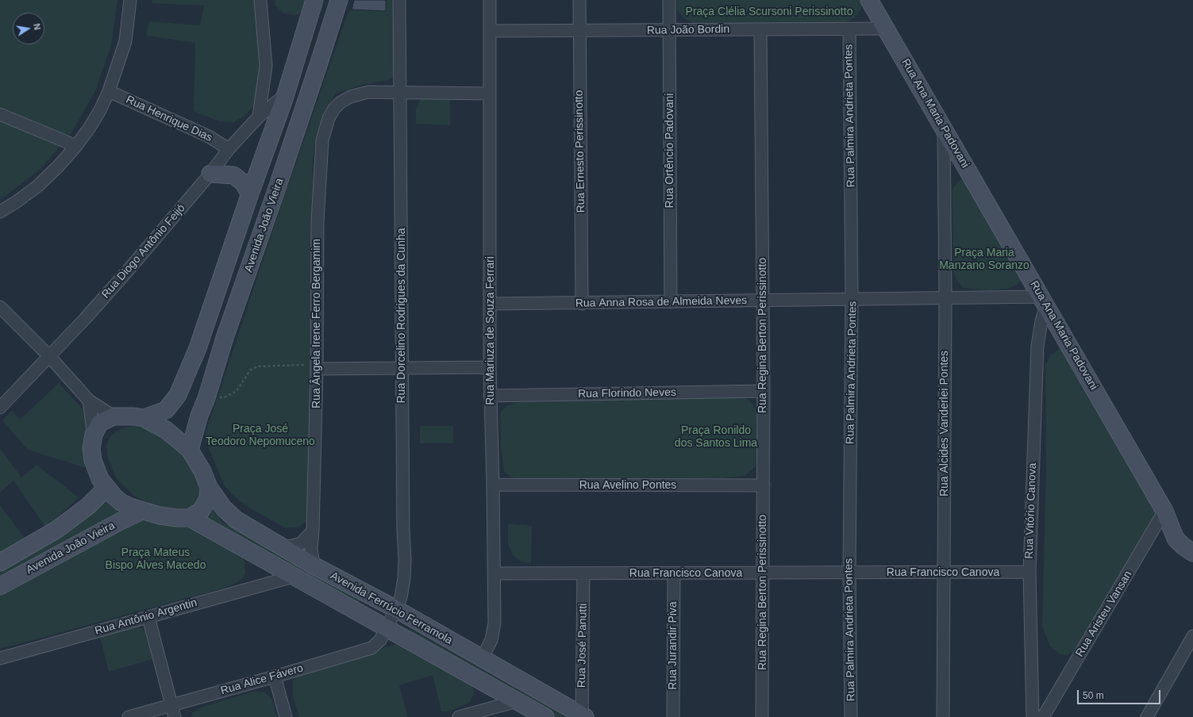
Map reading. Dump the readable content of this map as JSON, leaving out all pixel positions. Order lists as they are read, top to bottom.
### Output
{
  "streets": {
    "main road": ["Rua Ana Maria Padovani", "Avenida João Vieira", "Avenida Ferrúcio Ferramola"],
    "street": [
      "Rua João Bordin",
      "Rua Palmira Andrieta Pontes",
      "Rua Henrique Dias",
      "Rua Ortêncio Padovani",
      "Rua Ernesto Perissinotto",
      "Rua Diogo Antônio Feijó",
      "Rua Anna Rosa de Almeida Neves",
      "Rua Dorcelino Rodrigues da Cunha",
      "Rua Ângela Irene Ferro Bergamim",
      "Rua Mariuza de Souza Ferrari",
      "Rua Regina Berton Perissinotto",
      "Rua Florindo Neves",
      "Rua Alcides Vanderlei Pontes",
      "Rua Avelino Pontes",
      "Rua Vitório Canova",
      "Rua Francisco Canova",
      "Rua Aristeu Vansan",
      "Rua Antônio Argentin",
      "Rua José Panutti",
      "Rua Jurandir Piva",
      "Rua Alice Fávero"
    ]
  },
  "crossings": [
    ["Rua João Bordin", "Rua Ana Maria Padovani"],
    ["Rua João Bordin", "Rua Palmira Andrieta Pontes"],
    ["Rua João Bordin", "Rua Ortêncio Padovani"],
    ["Rua João Bordin", "Rua Ernesto Perissinotto"],
    ["Rua João Bordin", "Rua Mariuza de Souza Ferrari"],
    ["Rua João Bordin", "Rua Regina Berton Perissinotto"],
    ["Rua Ana Maria Padovani", "Rua Anna Rosa de Almeida Neves"],
    ["Rua Ana Maria Padovani", "Rua Alcides Vanderlei Pontes"],
    ["Rua Ana Maria Padovani", "Rua Vitório Canova"],
    ["Rua Ana Maria Padovani", "Rua Aristeu Vansan"],
    ["Rua Palmira Andrieta Pontes", "Rua Anna Rosa de Almeida Neves"],
    ["Rua Palmira Andrieta Pontes", "Rua Francisco Canova"],
    ["Rua Henrique Dias", "Rua Diogo Antônio Feijó"],
    ["Rua Ortêncio Padovani", "Rua Anna Rosa de Almeida Neves"],
    ["Rua Ernesto Perissinotto", "Rua Anna Rosa de Almeida Neves"],
    ["Avenida João Vieira", "Rua Diogo Antônio Feijó"],
    ["Avenida João Vieira", "Avenida Ferrúcio Ferramola"],
    ["Rua Anna Rosa de Almeida Neves", "Rua Mariuza de Souza Ferrari"],
    ["Rua Anna Rosa de Almeida Neves", "Rua Regina Berton Perissinotto"],
    ["Rua Anna Rosa de Almeida Neves", "Rua Alcides Vanderlei Pontes"],
    ["Rua Anna Rosa de Almeida Neves", "Rua Vitório Canova"],
    ["Rua Dorcelino Rodrigues da Cunha", "Rua Ângela Irene Ferro Bergamim"],
    ["Rua Dorcelino Rodrigues da Cunha", "Avenida Ferrúcio Ferramola"],
    ["Rua Dorcelino Rodrigues da Cunha", "Rua Alice Fávero"],
    ["Rua Ângela Irene Ferro Bergamim", "Rua Mariuza de Souza Ferrari"],
    ["Rua Ângela Irene Ferro Bergamim", "Avenida Ferrúcio Ferramola"],
    ["Rua Mariuza de Souza Ferrari", "Rua Florindo Neves"],
    ["Rua Mariuza de Souza Ferrari", "Rua Avelino Pontes"],
    ["Rua Mariuza de Souza Ferrari", "Rua Francisco Canova"],
    ["Rua Mariuza de Souza Ferrari", "Avenida Ferrúcio Ferramola"],
    ["Rua Regina Berton Perissinotto", "Rua Florindo Neves"],
    ["Rua Regina Berton Perissinotto", "Rua Avelino Pontes"],
    ["Rua Regina Berton Perissinotto", "Rua Francisco Canova"],
    ["Rua Alcides Vanderlei Pontes", "Rua Francisco Canova"],
    ["Rua Vitório Canova", "Rua Francisco Canova"],
    ["Rua Francisco Canova", "Rua José Panutti"],
    ["Rua Francisco Canova", "Rua Jurandir Piva"],
    ["Avenida Ferrúcio Ferramola", "Rua Antônio Argentin"],
    ["Avenida Ferrúcio Ferramola", "Rua José Panutti"],
    ["Avenida Ferrúcio Ferramola", "Rua Alice Fávero"]
  ],
  "parks": [
    "Praça Clélia Scursoni Perissinotto",
    "Praça Maria Manzano Soranzo",
    "Praça José Teodoro Nepomuceno",
    "Praça Ronildo dos Santos Lima",
    "Praça Mateus Bispo Alves Macedo"
  ],
  "scale_bar": "50 m",
  "north": "right"
}
